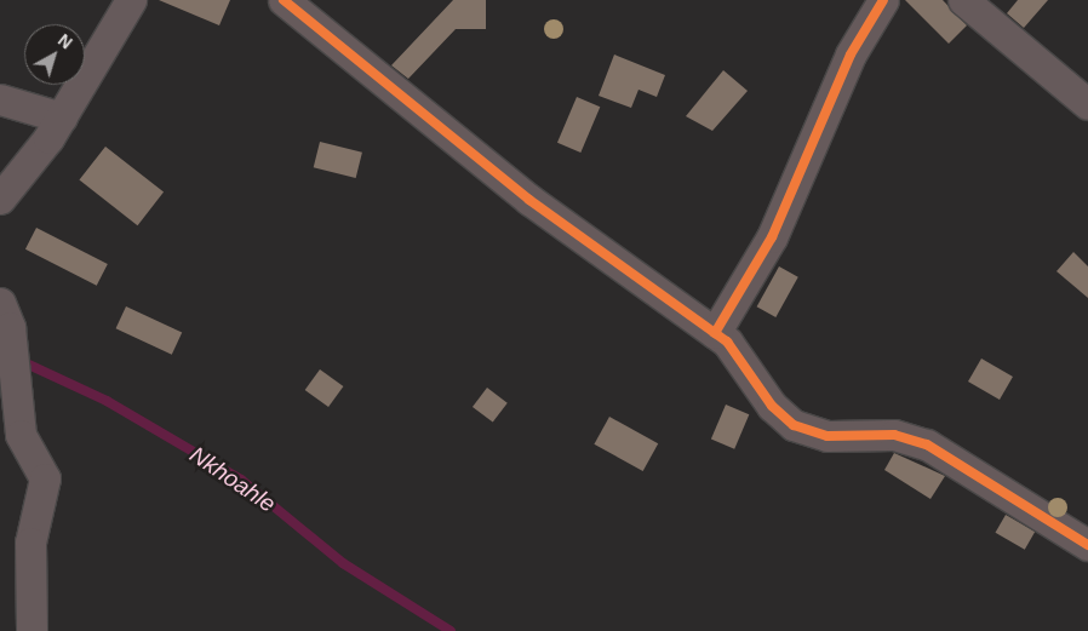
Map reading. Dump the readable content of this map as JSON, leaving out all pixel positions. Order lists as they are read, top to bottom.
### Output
{
  "water": ["Nkhoahle"],
  "north": "top right"
}
